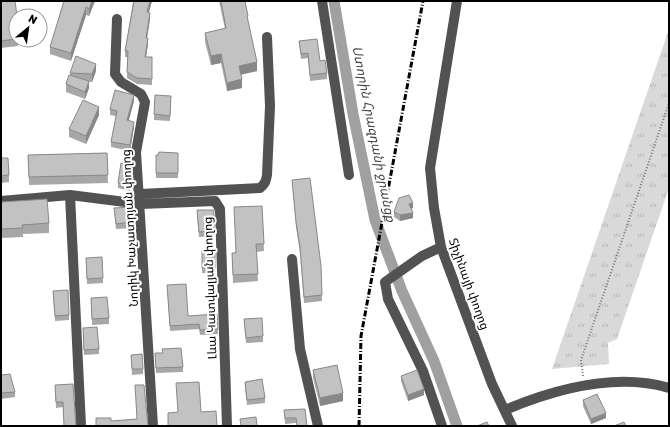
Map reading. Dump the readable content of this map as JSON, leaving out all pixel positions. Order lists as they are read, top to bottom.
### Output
{
  "streets": {
    "street": ["Նորիկ Խաչատրյան փողոց", "Տիչինայի փողոց", "Լևա Կատվալյան փողոց"]
  },
  "crossings": [
    ["Նորիկ Խաչատրյան փողոց", "Լևա Կատվալյան փողոց"]
  ],
  "water": ["Ստորին Հրազդանի ջրանցք"],
  "north": "top right"
}
